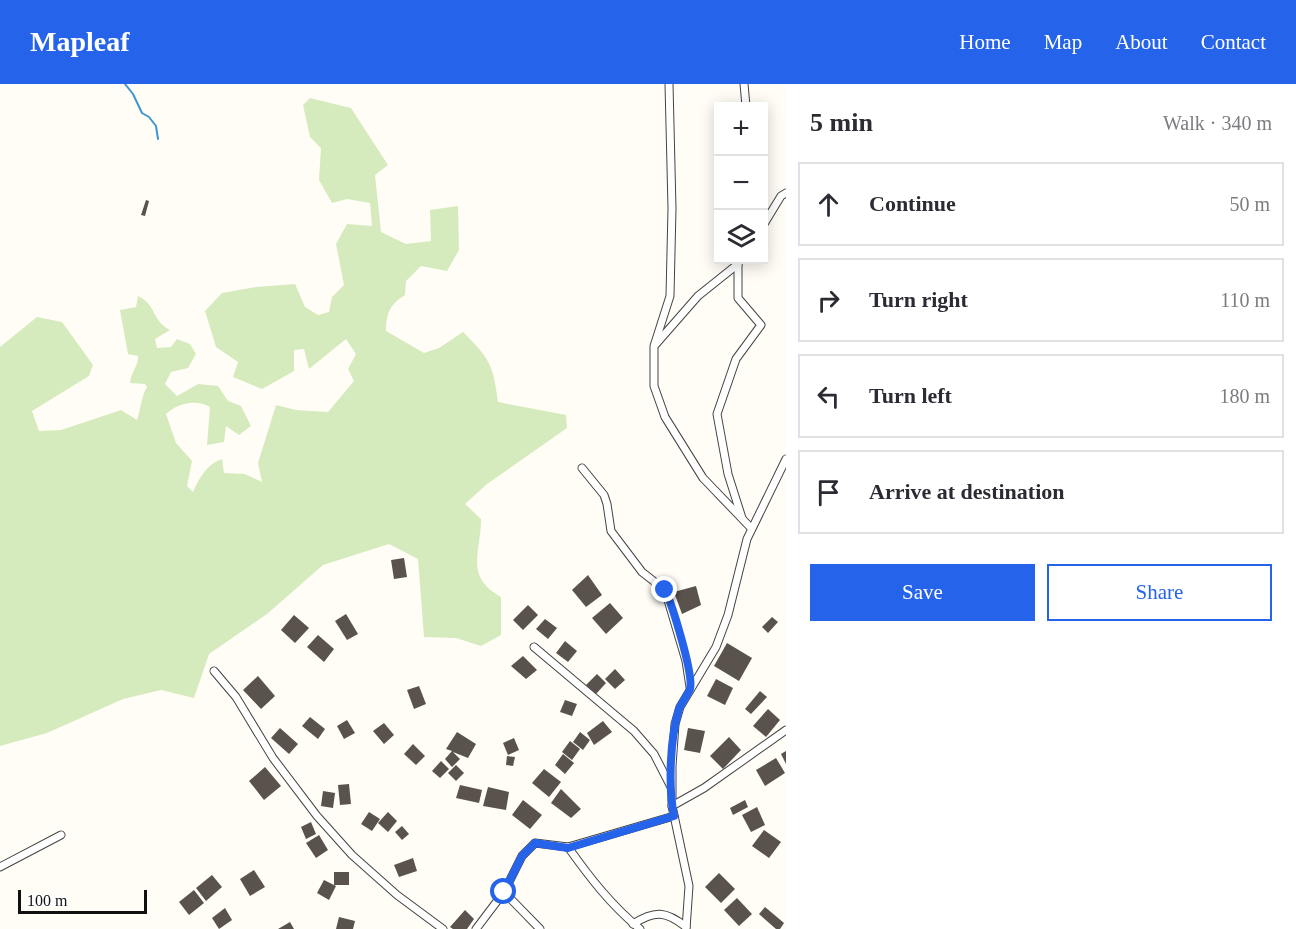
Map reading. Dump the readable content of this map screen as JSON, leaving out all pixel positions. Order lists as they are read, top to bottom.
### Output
{
  "scale_bar": "100 m",
  "page": {
    "header": "Mapleaf",
    "nav": [
      "Home",
      "Map",
      "About",
      "Contact"
    ],
    "heading": ["5 min", "Walk · 340 m"],
    "map_buttons": ["+", "−"],
    "list": [
      ["Continue", "50 m"],
      ["Turn right", "110 m"],
      ["Turn left", "180 m"],
      "Arrive at destination"
    ],
    "buttons": ["Save", "Share"],
    "scale": "100 m"
  }
}
